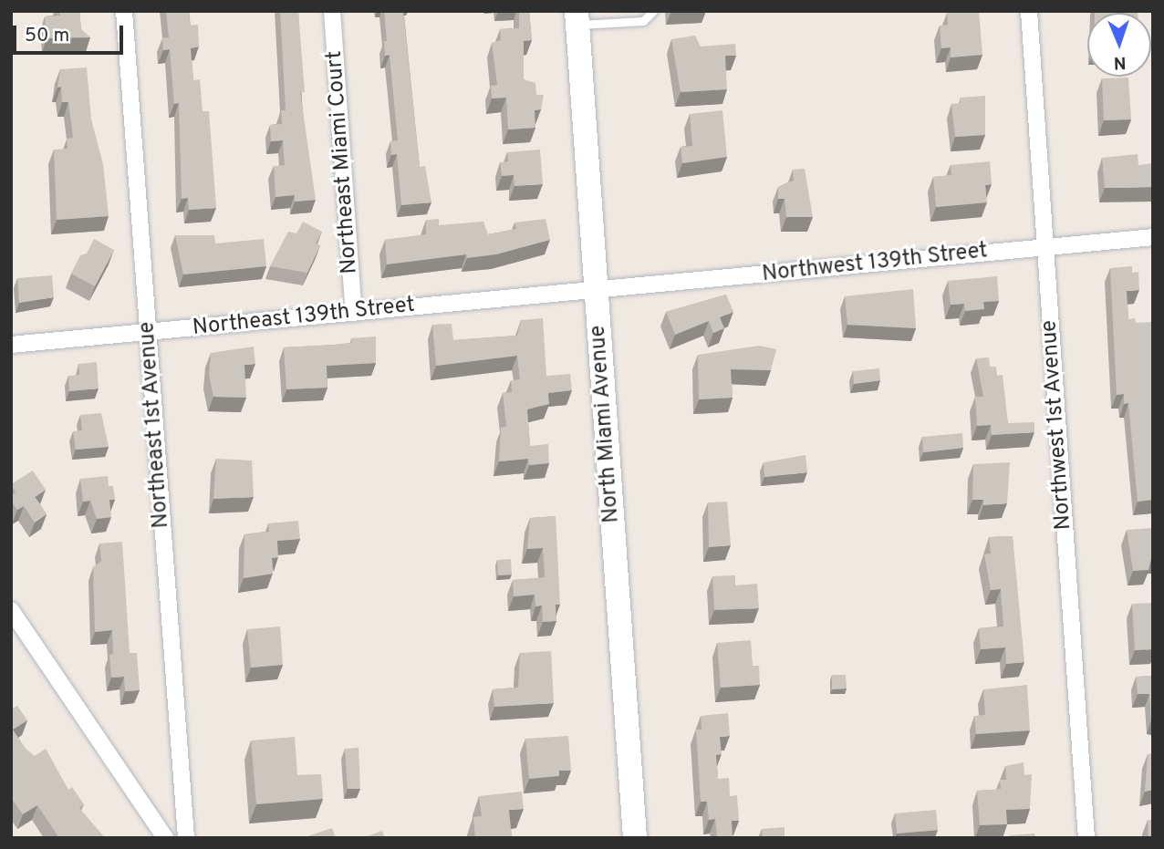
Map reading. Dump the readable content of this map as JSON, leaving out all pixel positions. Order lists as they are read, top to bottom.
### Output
{
  "streets": {
    "street": [
      "Northeast Miami Court",
      "Northwest 139th Street",
      "Northeast 139th Street",
      "North Miami Avenue",
      "Northeast 1st Avenue",
      "Northwest 1st Avenue"
    ]
  },
  "crossings": [
    ["Northeast Miami Court", "Northeast 139th Street"],
    ["Northwest 139th Street", "Northeast 139th Street"],
    ["Northwest 139th Street", "North Miami Avenue"],
    ["Northwest 139th Street", "Northwest 1st Avenue"],
    ["Northeast 139th Street", "North Miami Avenue"],
    ["Northeast 139th Street", "Northeast 1st Avenue"]
  ],
  "scale_bar": "50 m",
  "north": "bottom"
}
